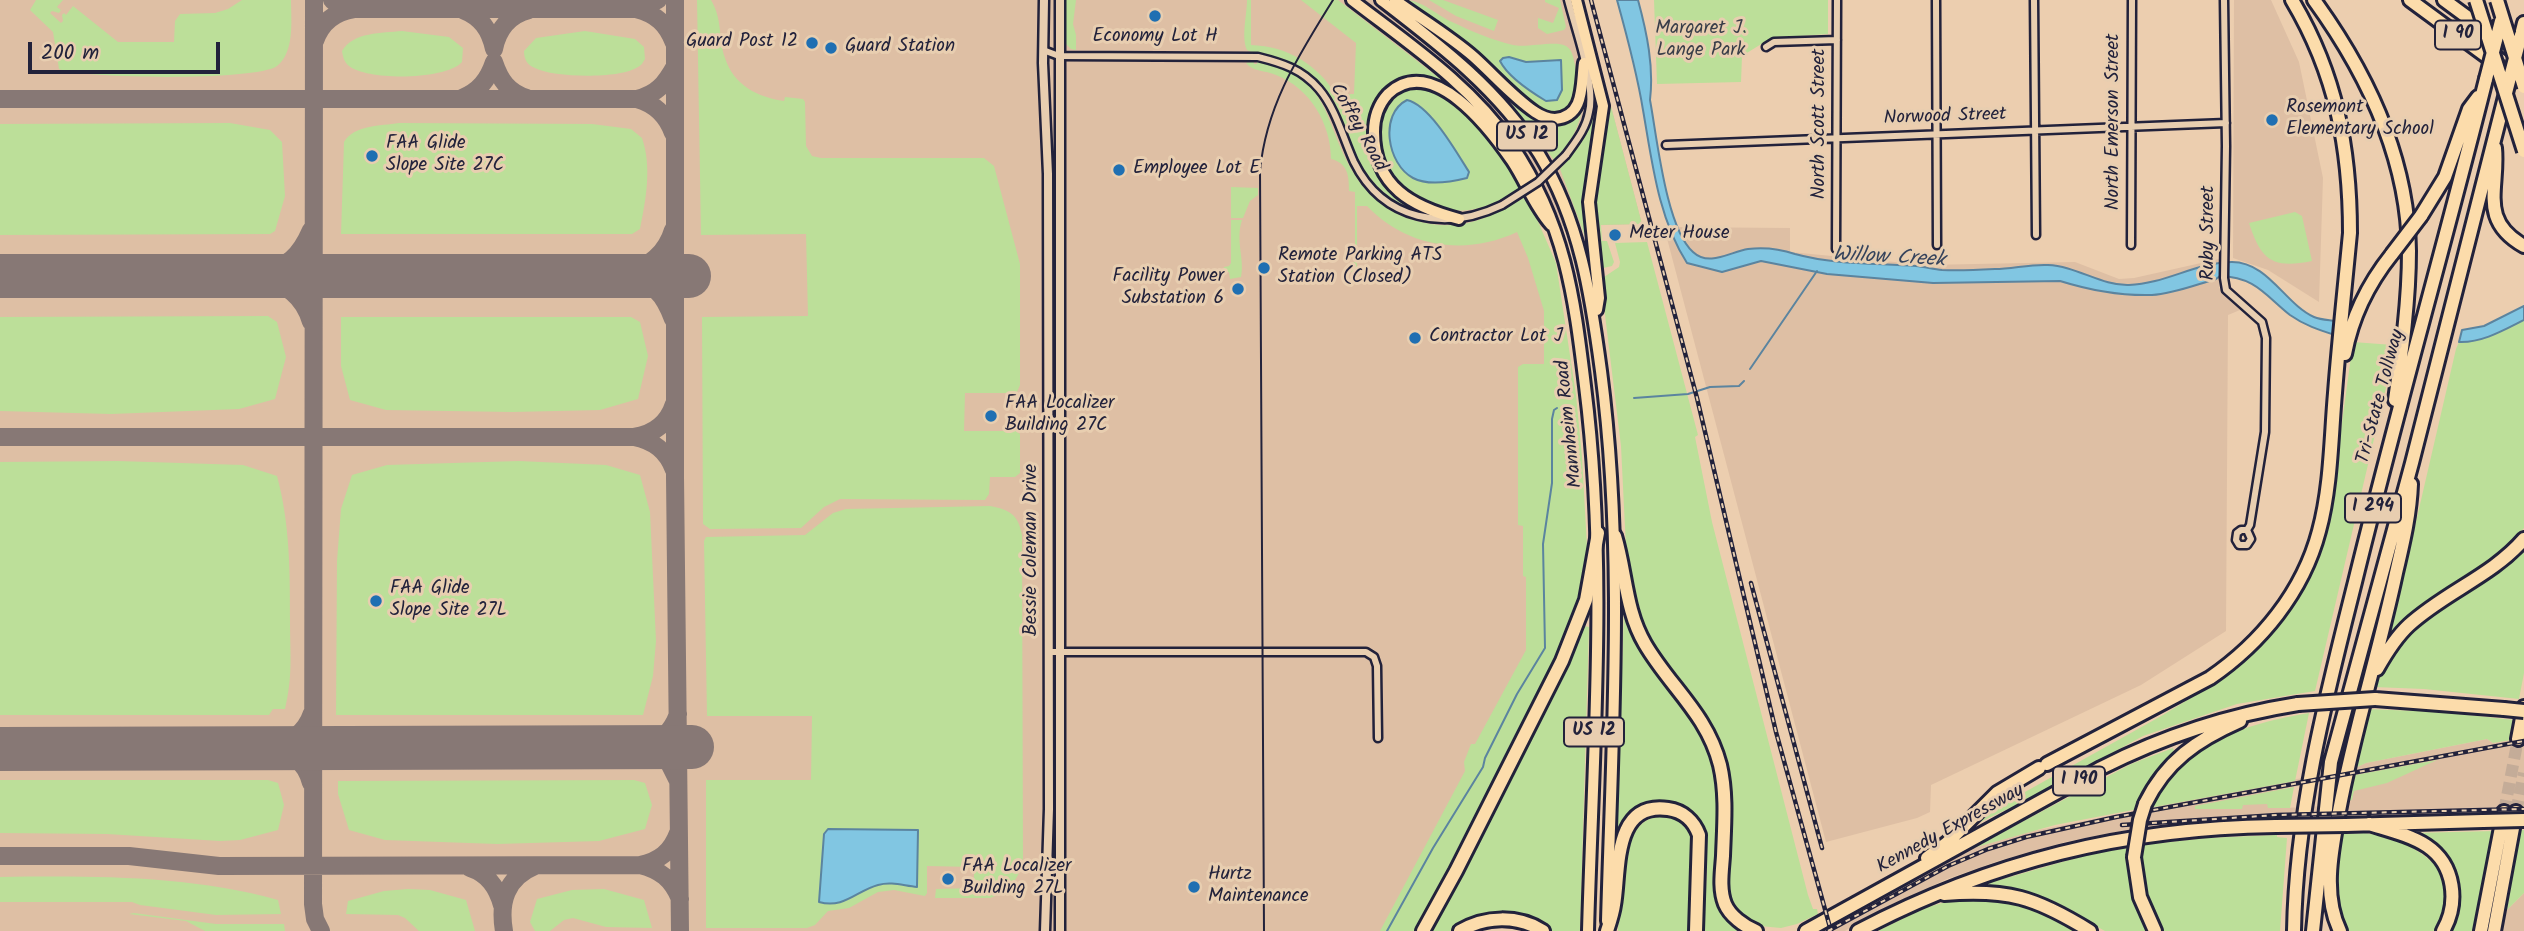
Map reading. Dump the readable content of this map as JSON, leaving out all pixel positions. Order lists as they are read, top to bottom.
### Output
{
  "streets": {
    "highway": [
      "I 90",
      "Tri-State Tollway",
      "I 294",
      "I 190",
      "Kennedy Expressway"
    ],
    "main road": ["US 12", "Mannheim Road"],
    "street": [
      "Norwood Street",
      "North Emerson Street",
      "North Scott Street",
      "Coffey Road",
      "Ruby Street",
      "Bessie Coleman Drive"
    ]
  },
  "crossings": [
    ["Norwood Street", "North Emerson Street"],
    ["Norwood Street", "North Scott Street"],
    ["Norwood Street", "Ruby Street"],
    ["Coffey Road", "Bessie Coleman Drive"]
  ],
  "water": ["Willow Creek"],
  "parks": ["Margaret J. Lange Park"],
  "places": [
    "Economy Lot H",
    "Guard Post 12",
    "Guard Station",
    "Rosemont Elementary School",
    "FAA Glide Slope Site 27C",
    "Employee Lot E",
    "Meter House",
    "Remote Parking ATS Station (Closed)",
    "Facility Power Substation 6",
    "Contractor Lot J",
    "FAA Localizer Building 27C",
    "FAA Glide Slope Site 27L",
    "FAA Localizer Building 27L",
    "Hurtz Maintenance"
  ],
  "scale_bar": "200 m"
}
